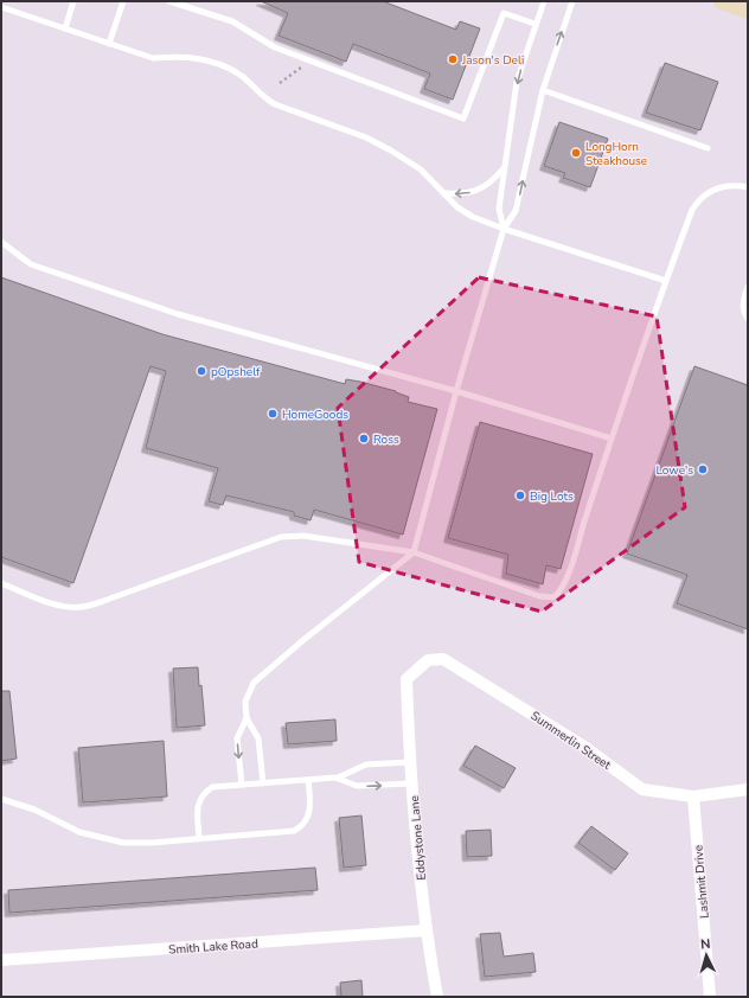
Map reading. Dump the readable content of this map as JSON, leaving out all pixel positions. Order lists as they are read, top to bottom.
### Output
{
  "streets": {
    "street": [
      "Summerlin Street",
      "Eddystone Lane",
      "Lashmit Drive",
      "Smith Lake Road"
    ]
  },
  "crossings": [
    ["Summerlin Street", "Eddystone Lane"],
    ["Summerlin Street", "Lashmit Drive"],
    ["Eddystone Lane", "Smith Lake Road"]
  ],
  "places": [
    "Jason's Deli",
    "LongHorn Steakhouse",
    "pOpshelf",
    "HomeGoods",
    "Ross",
    "Lowe's",
    "Big Lots"
  ],
  "north": "top"
}
